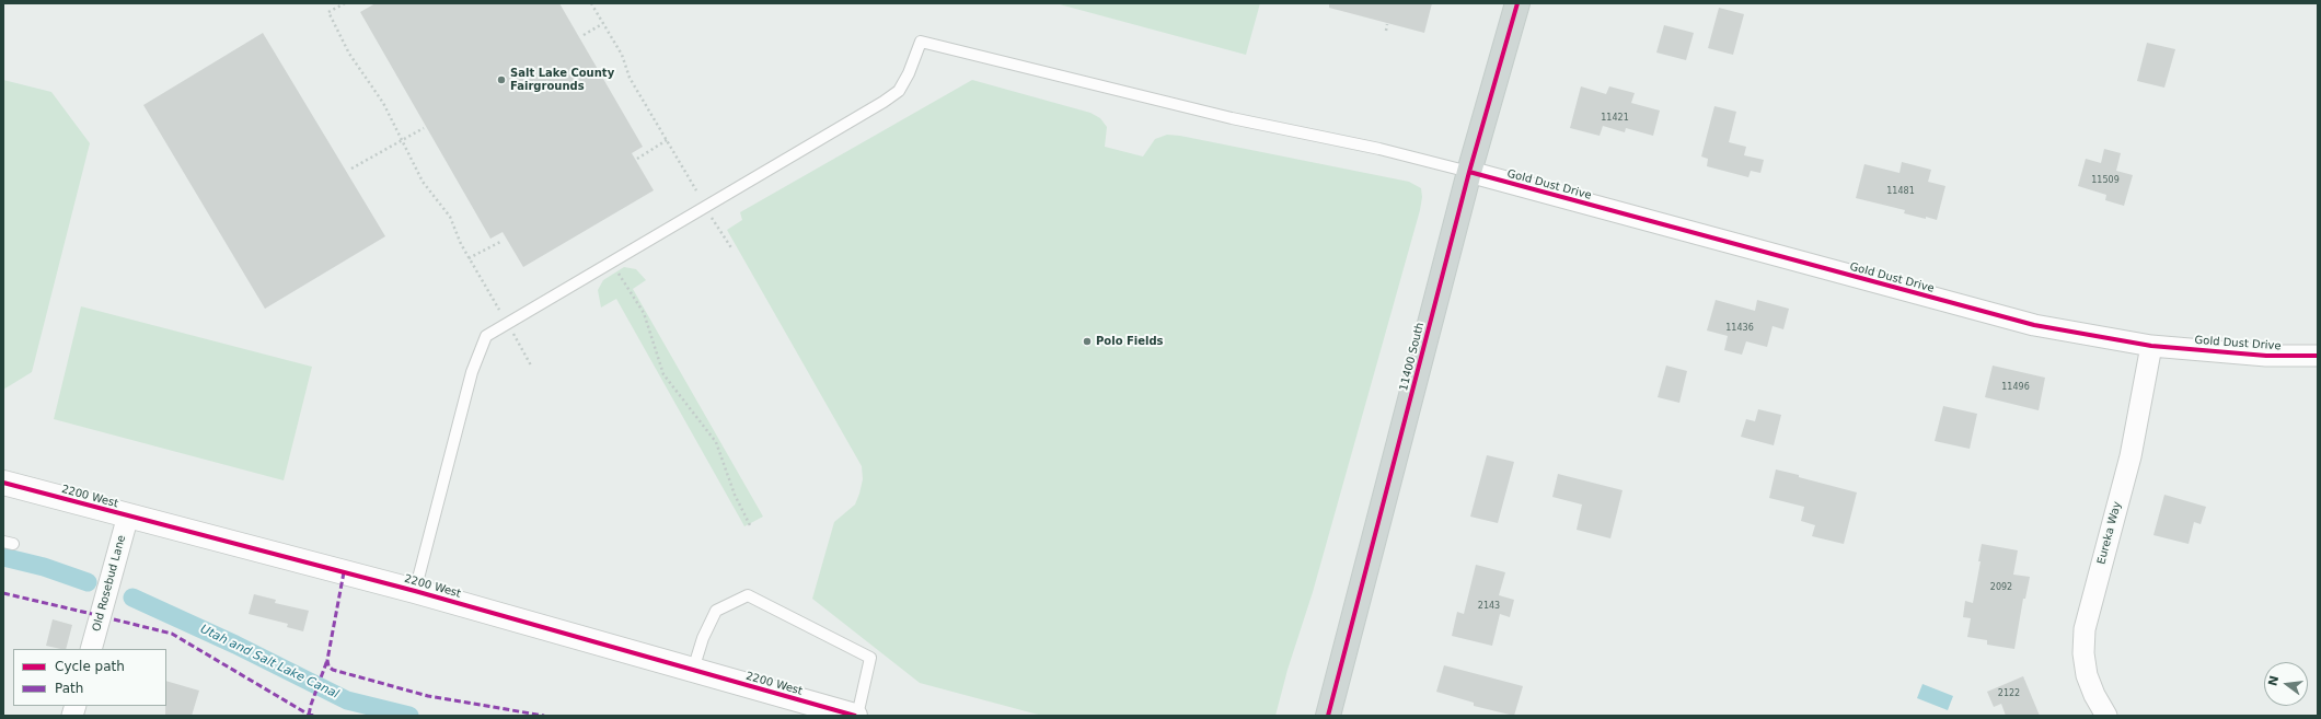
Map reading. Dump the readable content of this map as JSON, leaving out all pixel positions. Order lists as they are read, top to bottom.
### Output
{
  "streets": {
    "main road": ["11400 South"],
    "street": [
      "Gold Dust Drive",
      "2200 West",
      "Eureka Way",
      "Old Rosebud Lane"
    ]
  },
  "crossings": [
    ["Gold Dust Drive", "11400 South"],
    ["Gold Dust Drive", "Eureka Way"],
    ["2200 West", "Old Rosebud Lane"]
  ],
  "water": ["Utah and Salt Lake Canal"],
  "places": ["Salt Lake County Fairgrounds", "Polo Fields"],
  "house_numbers": [
    "11421",
    "11509",
    "11481",
    "11436",
    "11496",
    "2092",
    "2143",
    "2122"
  ],
  "legend": ["Cycle path", "Path"],
  "north": "left"
}
